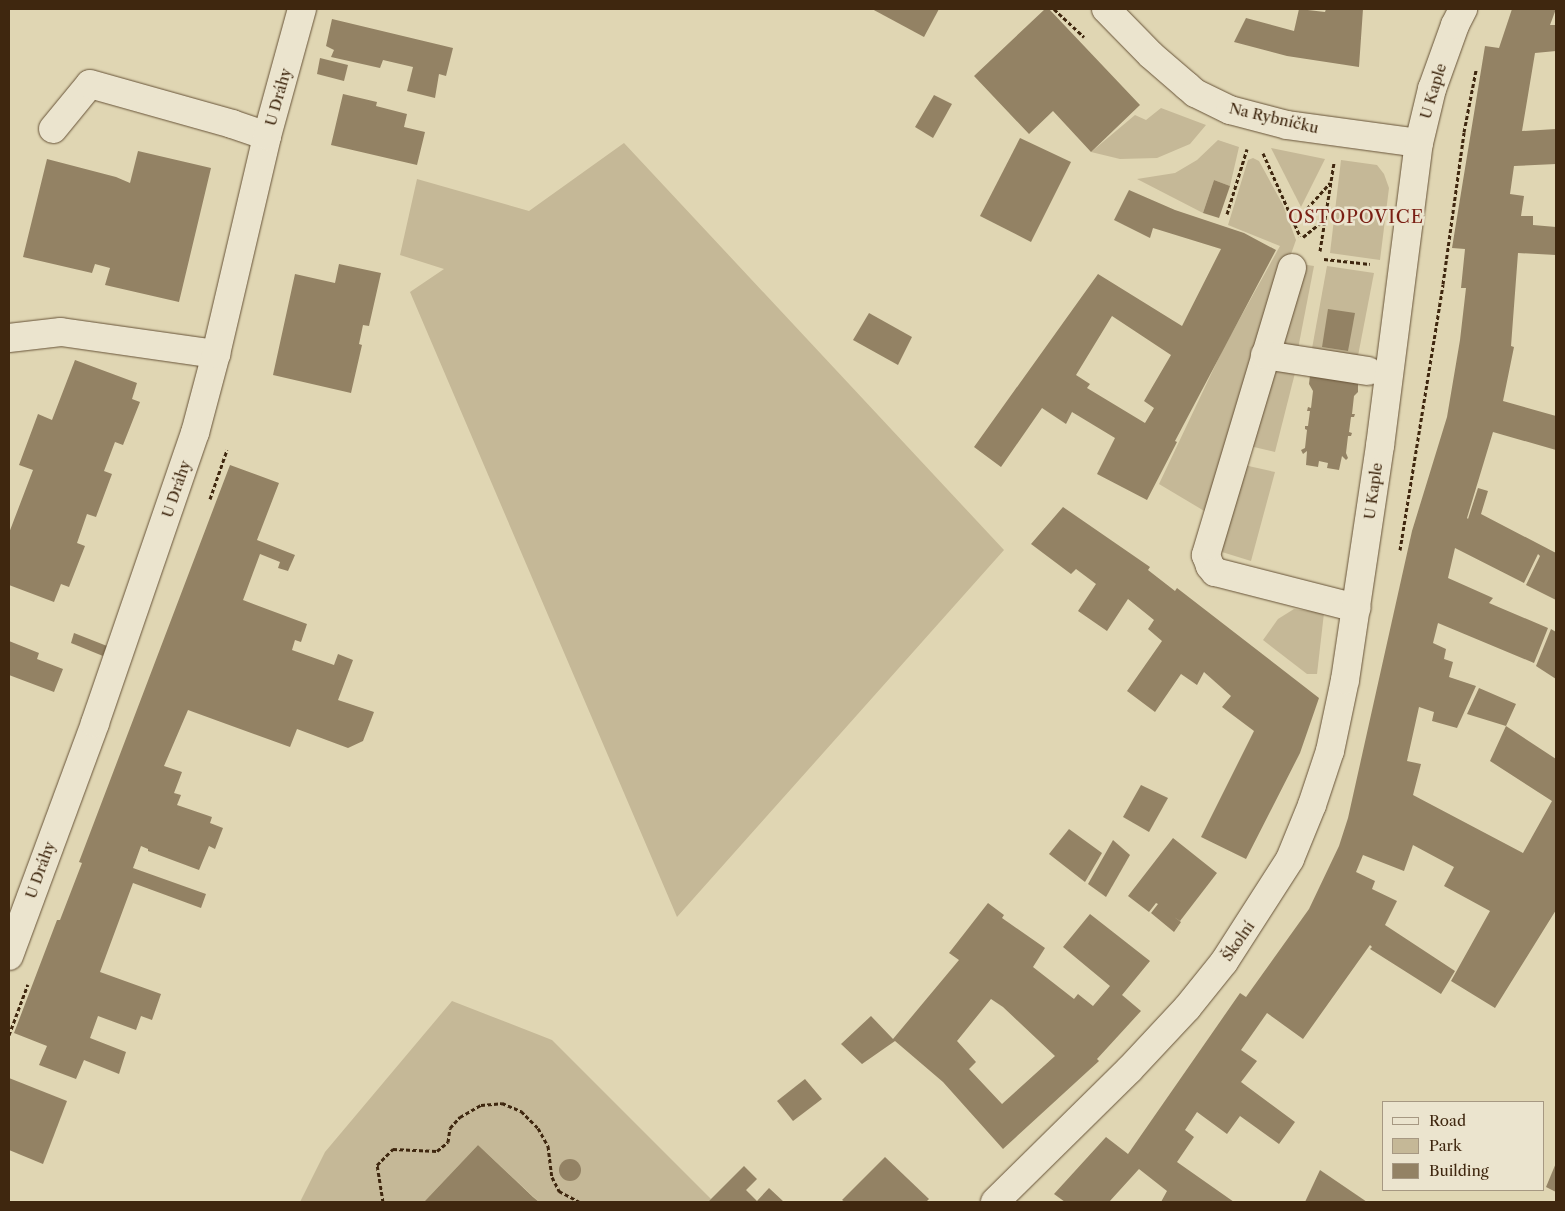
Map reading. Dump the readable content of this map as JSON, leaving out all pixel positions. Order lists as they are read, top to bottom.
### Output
{
  "streets": {
    "street": [
      "U Kaple",
      "U Dráhy",
      "Na Rybníčku",
      "Školní"
    ]
  },
  "crossings": [
    ["U Kaple", "Na Rybníčku"],
    ["U Kaple", "Školní"]
  ],
  "districts": ["OSTOPOVICE"],
  "legend": ["Road", "Park", "Building"]
}
